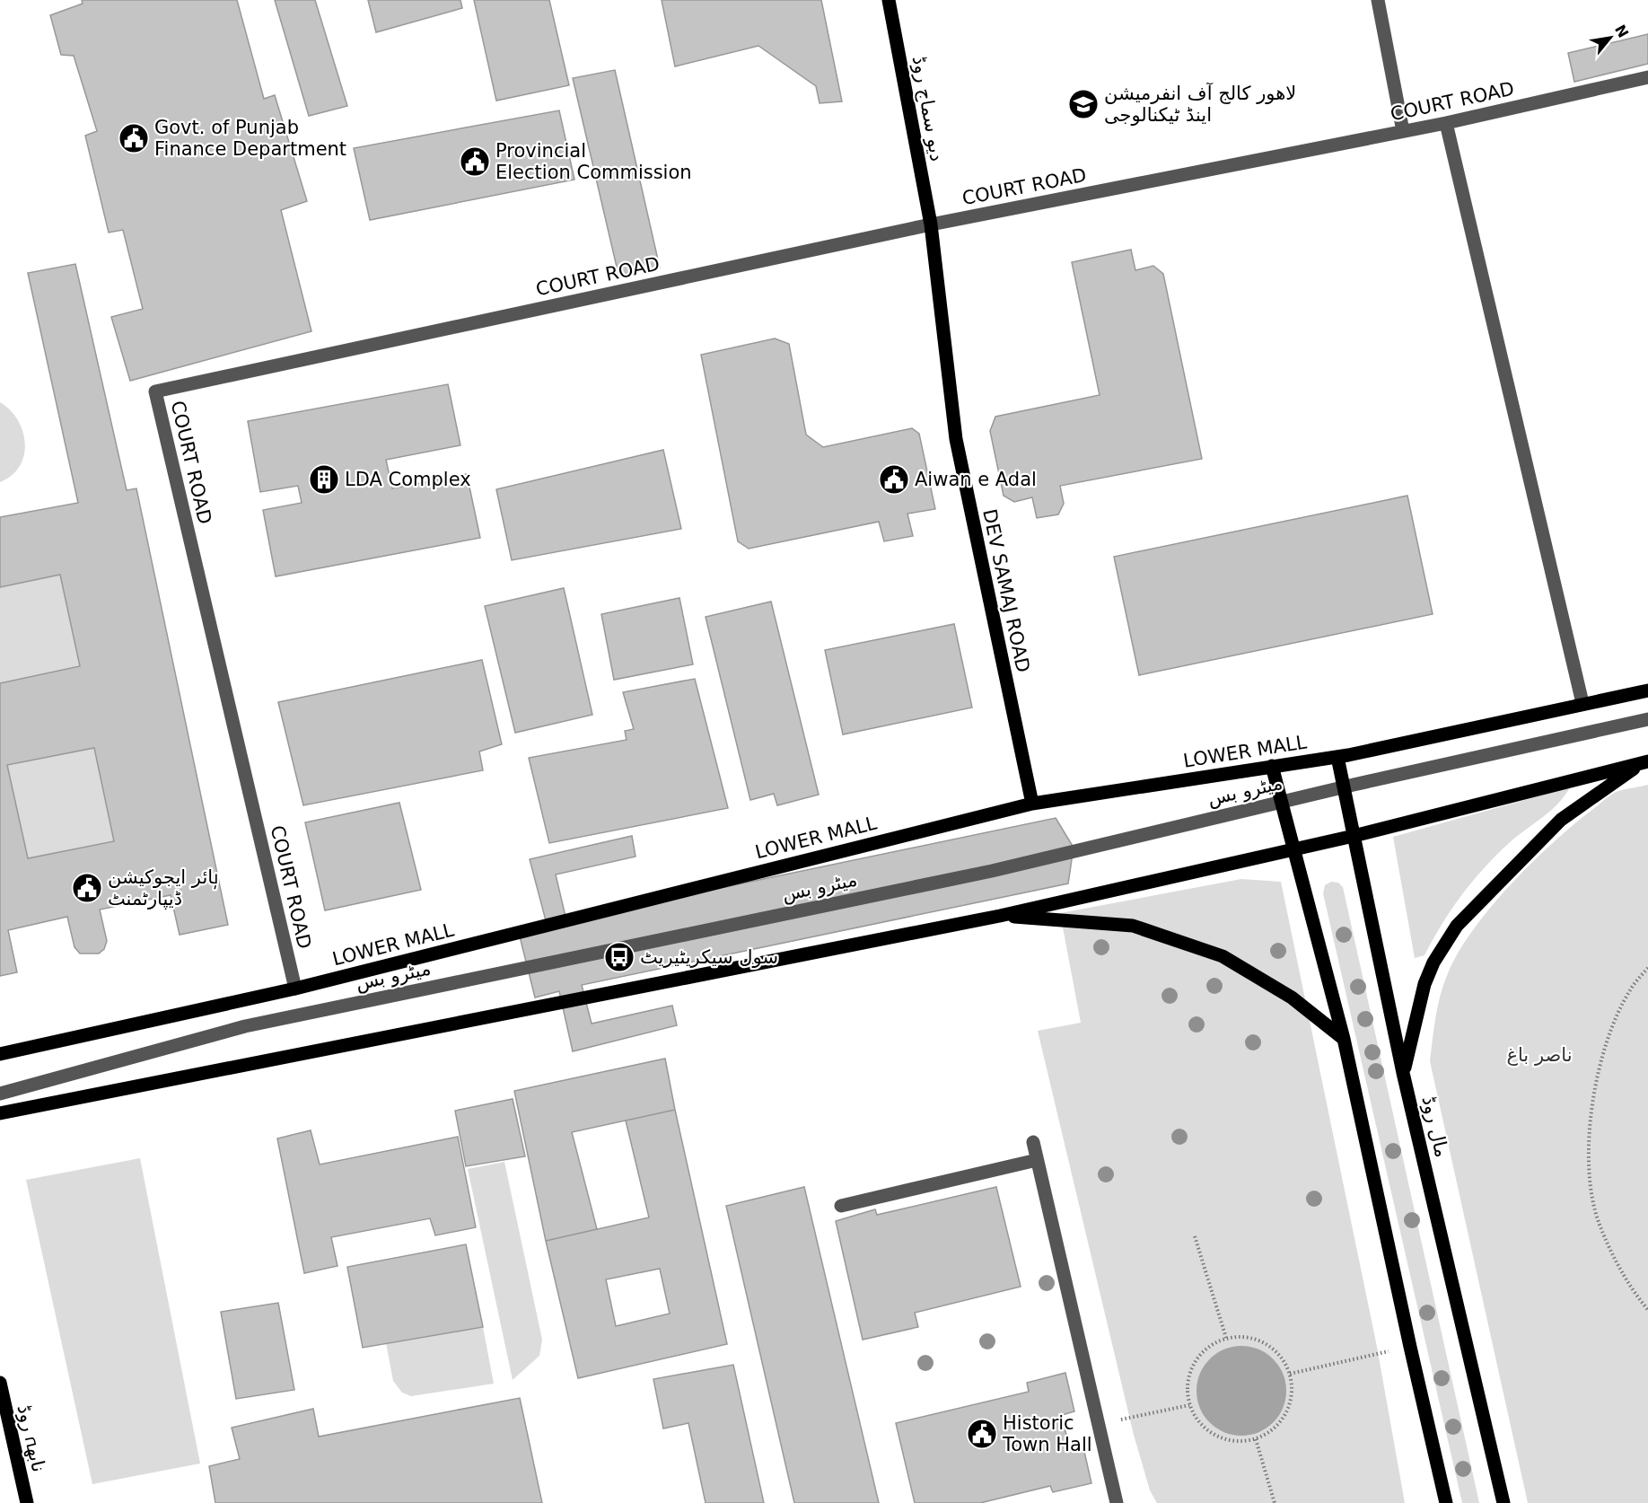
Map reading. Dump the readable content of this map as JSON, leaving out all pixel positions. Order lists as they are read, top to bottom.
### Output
{
  "streets": {
    "main road": [
      "دیو سماج روڈ",
      "DEV SAMAJ ROAD",
      "LOWER MALL",
      "مال روڈ",
      "نابھہ روڈ"
    ],
    "street": ["COURT ROAD", "میٹرو بس"]
  },
  "crossings": [
    ["COURT ROAD", "دیو سماج روڈ"],
    ["COURT ROAD", "DEV SAMAJ ROAD"],
    ["COURT ROAD", "LOWER MALL"],
    ["دیو سماج روڈ", "DEV SAMAJ ROAD"],
    ["DEV SAMAJ ROAD", "LOWER MALL"],
    ["LOWER MALL", "مال روڈ"]
  ],
  "parks": ["ناصر باغ"],
  "places": {
    "school or university": ["لاھور کالج آف انفرمیشن اینڈ ٹیکنالوجی"],
    "public building": [
      "Govt. of Punjab Finance Department",
      "Provincial Election Commission",
      "Aiwan e Adal",
      "ہائر ایجوکیشن ڈیپارٹمنٹ",
      "Historic Town Hall"
    ],
    "building": ["LDA Complex"],
    "bus stop": ["سول سیکریٹیریٹ"]
  },
  "north": "top right"
}
